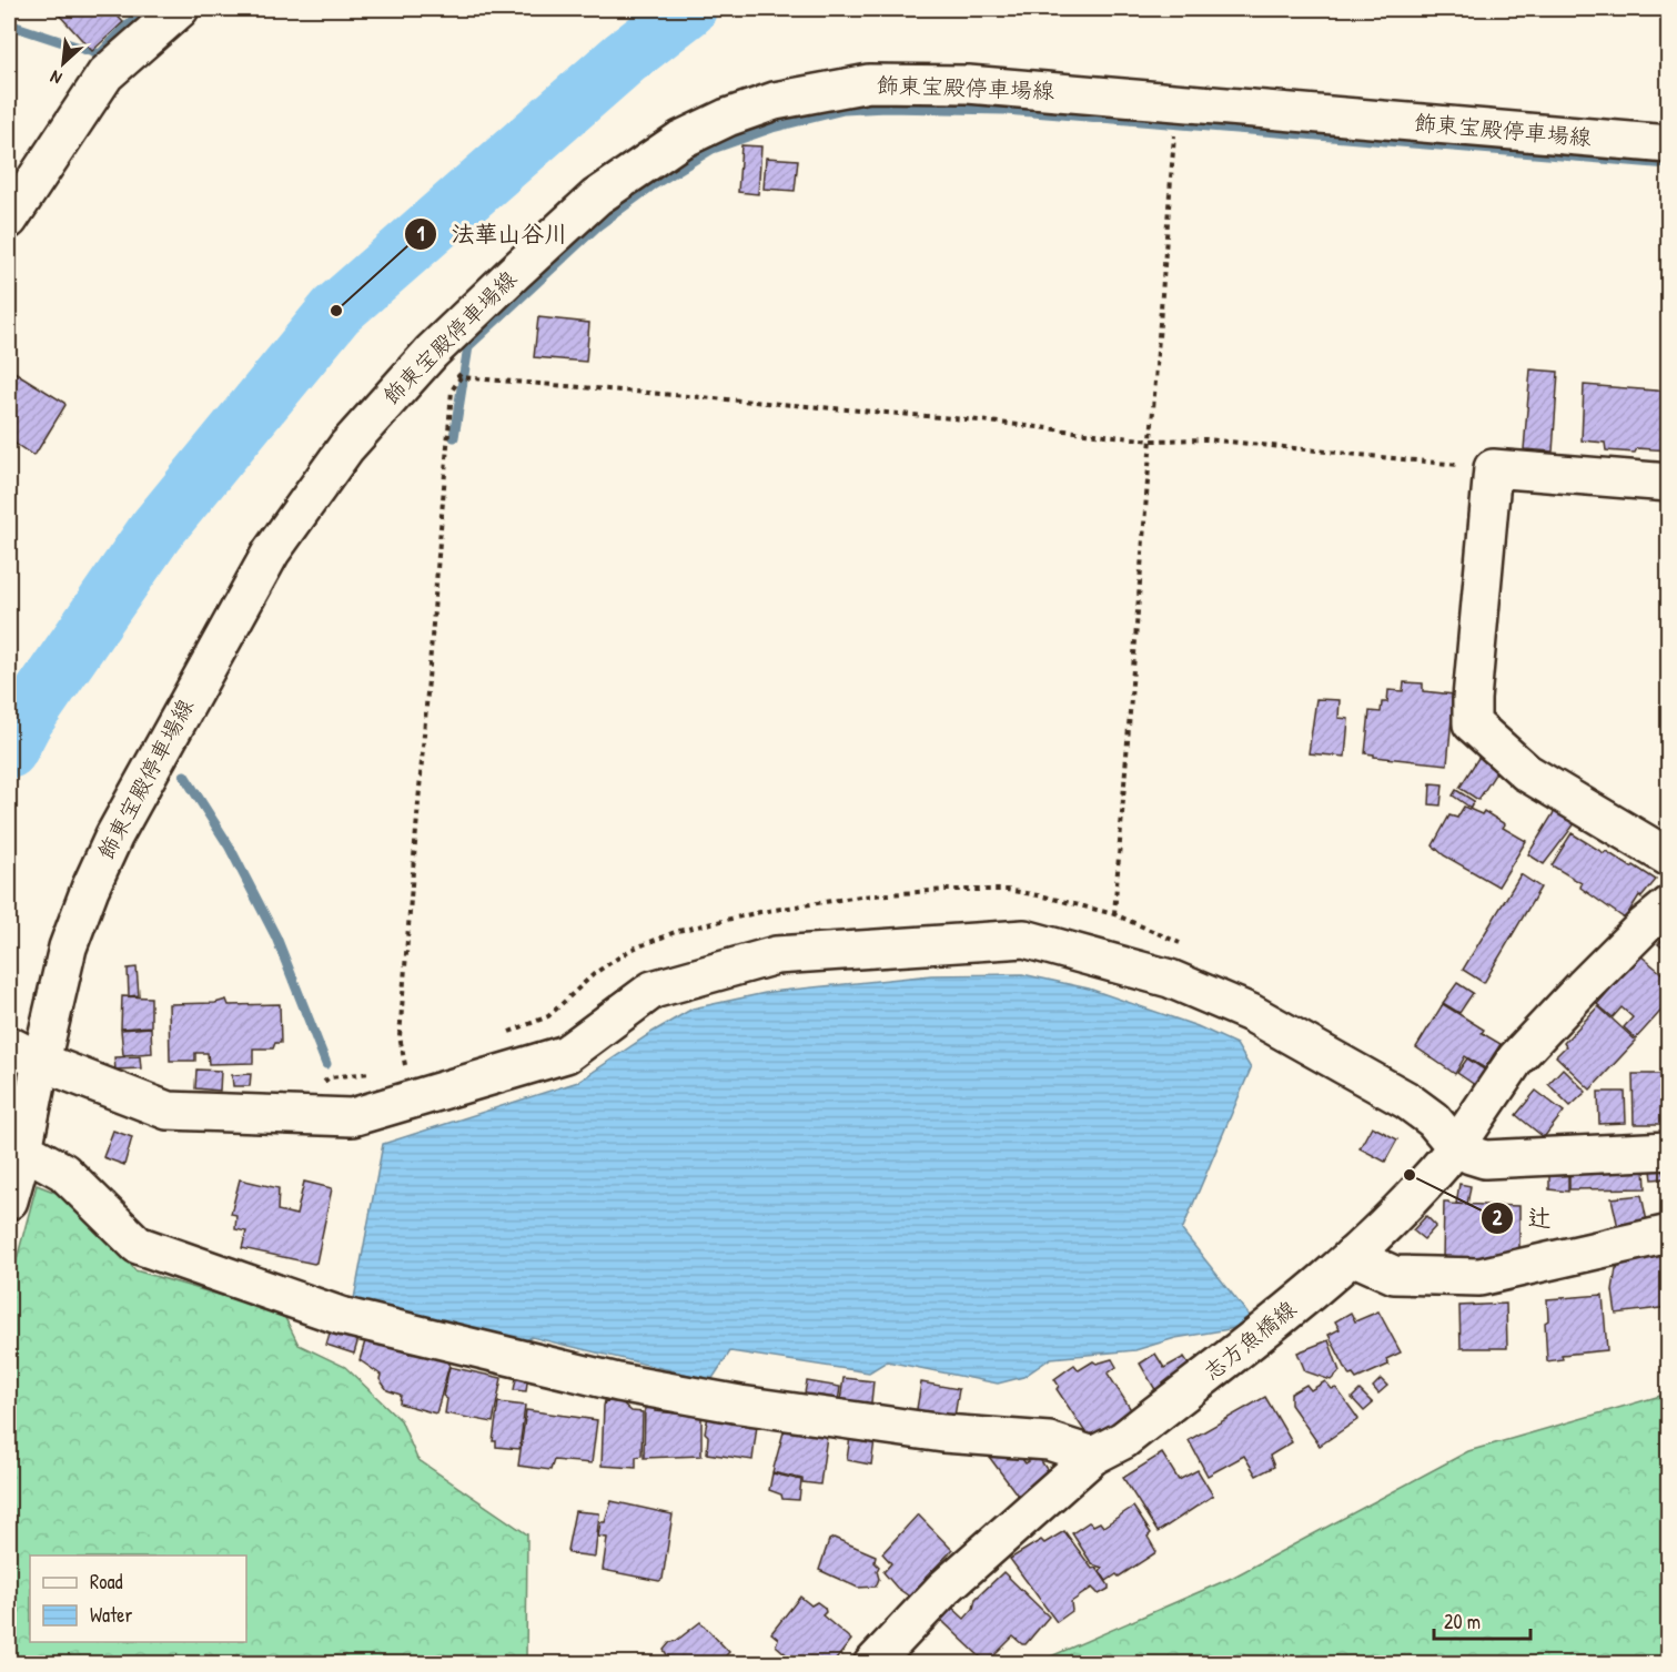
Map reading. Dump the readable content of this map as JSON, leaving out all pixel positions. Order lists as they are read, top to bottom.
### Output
{
  "streets": {
    "street": ["飾東宝殿停車場線", "志方魚橋線"]
  },
  "places": ["法華山谷川", "辻"],
  "legend": ["Road", "Water"],
  "scale_bar": "20 m",
  "north": "bottom left"
}
